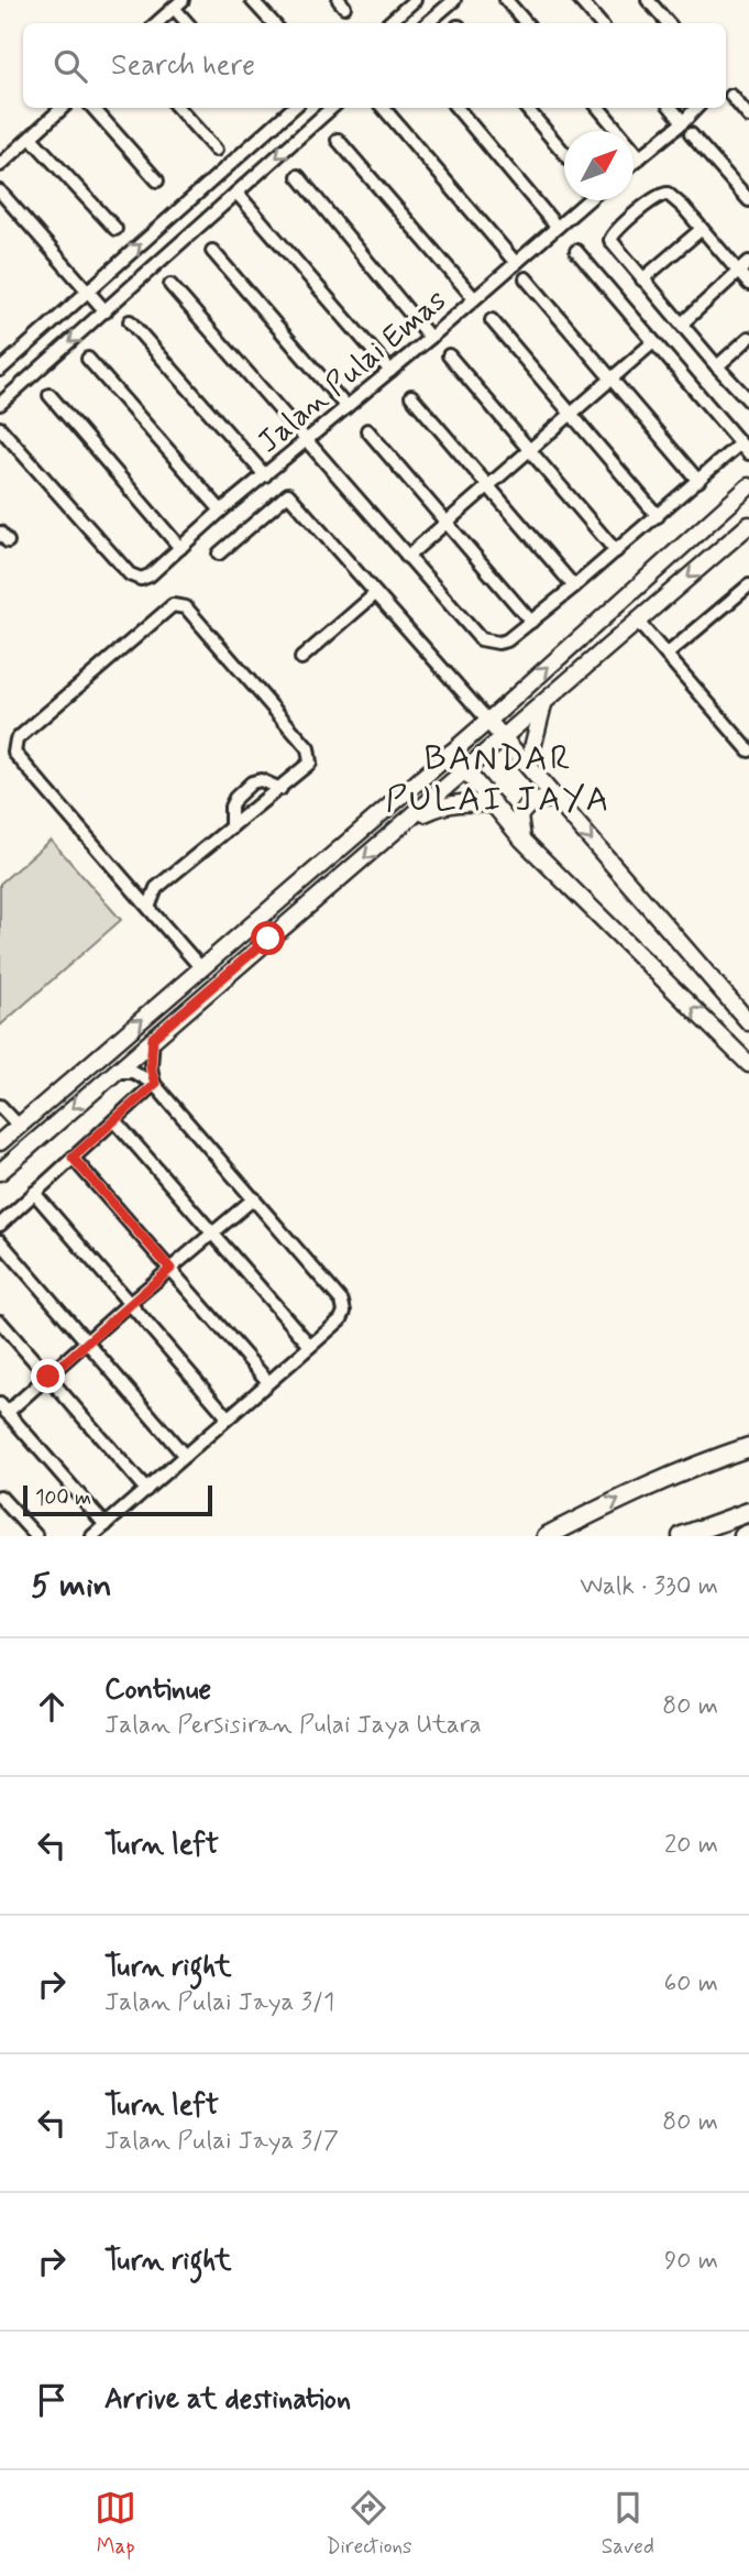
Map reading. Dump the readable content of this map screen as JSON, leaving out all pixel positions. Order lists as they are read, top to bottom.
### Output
{
  "streets": {
    "street": ["Jalan Pulai Emas"]
  },
  "districts": ["BANDAR PULAI JAYA"],
  "scale_bar": "100 m",
  "north": "top right",
  "page": {
    "search": "Search here",
    "scale": "100 m",
    "heading": ["5 min", "Walk · 330 m"],
    "list": [
      ["Continue", "Jalan Persisiran Pulai Jaya Utara", "80 m"],
      ["Turn left", "20 m"],
      ["Turn right", "Jalan Pulai Jaya 3/1", "60 m"],
      ["Turn left", "Jalan Pulai Jaya 3/7", "80 m"],
      ["Turn right", "90 m"],
      "Arrive at destination"
    ],
    "nav": ["Map", "Directions", "Saved"]
  }
}
